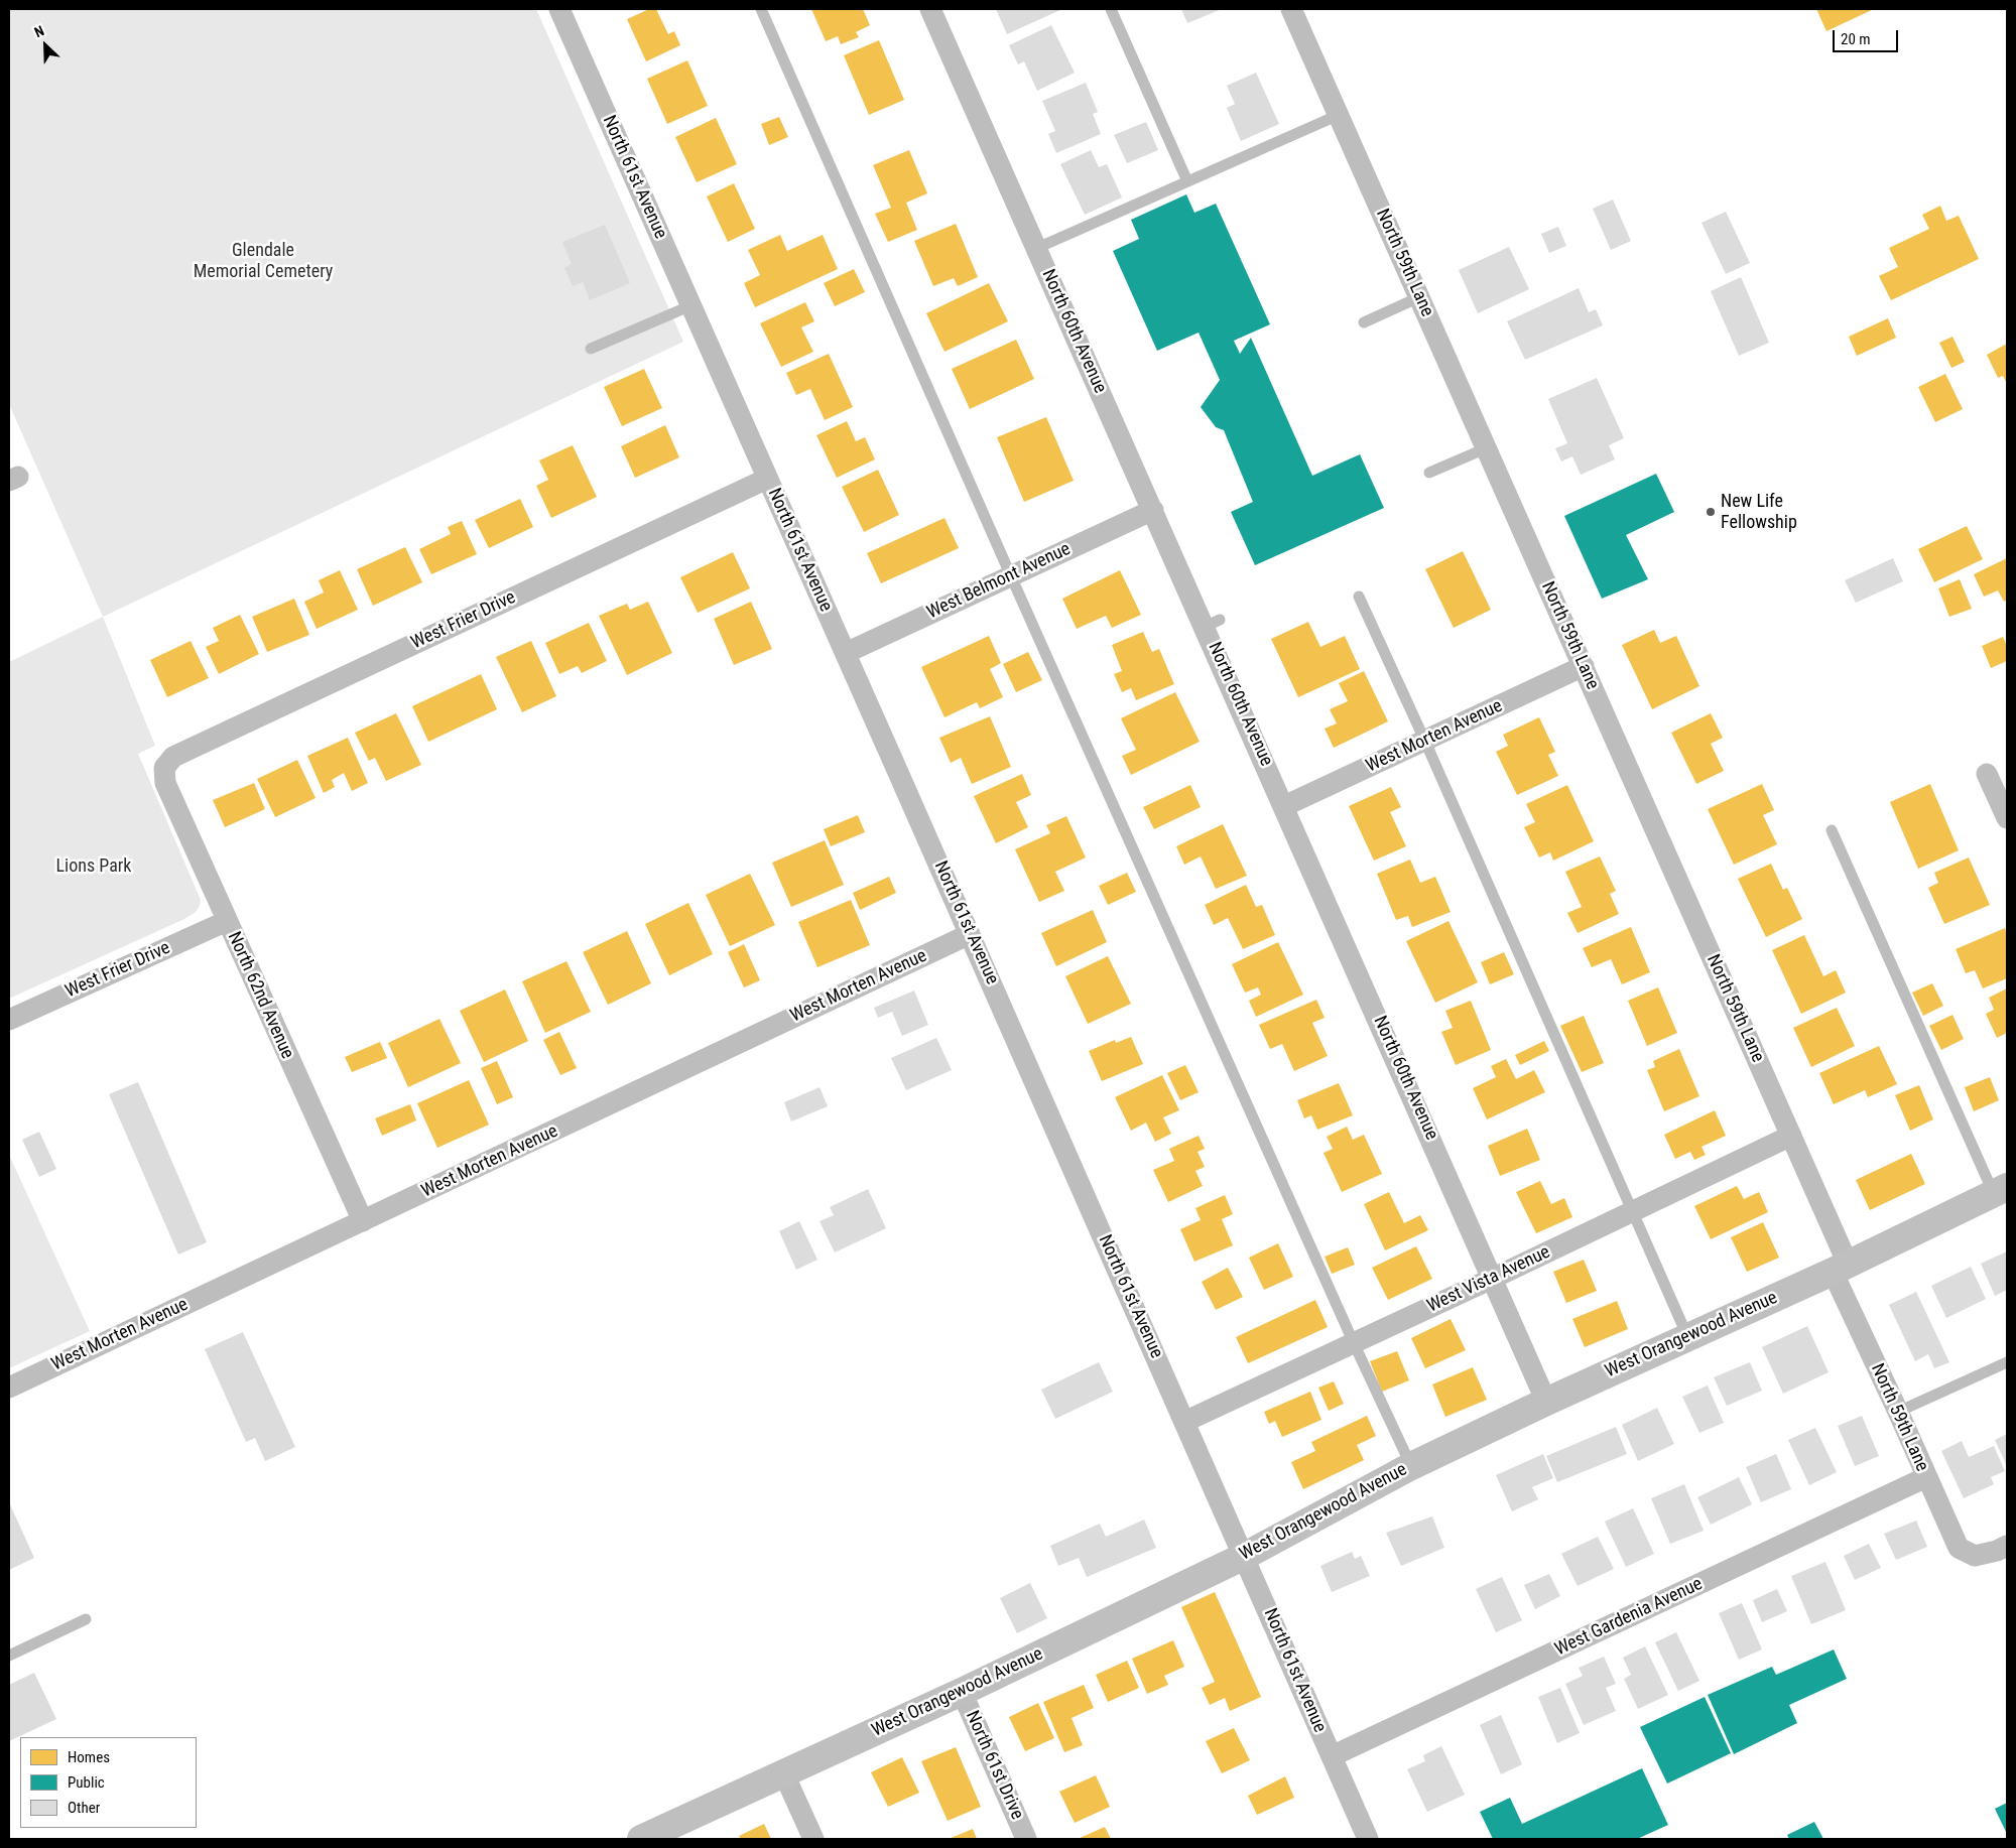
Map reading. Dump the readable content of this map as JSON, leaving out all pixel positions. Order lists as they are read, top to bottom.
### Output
{
  "streets": {
    "street": [
      "North 61st Avenue",
      "North 59th Lane",
      "North 60th Avenue",
      "West Belmont Avenue",
      "West Frier Drive",
      "West Morten Avenue",
      "North 62nd Avenue",
      "West Vista Avenue",
      "West Orangewood Avenue",
      "West Gardenia Avenue",
      "North 61st Drive"
    ]
  },
  "crossings": [
    ["North 61st Avenue", "West Belmont Avenue"],
    ["North 61st Avenue", "West Frier Drive"],
    ["North 61st Avenue", "West Morten Avenue"],
    ["North 61st Avenue", "West Vista Avenue"],
    ["North 61st Avenue", "West Orangewood Avenue"],
    ["North 61st Avenue", "West Gardenia Avenue"],
    ["North 59th Lane", "West Morten Avenue"],
    ["North 59th Lane", "West Vista Avenue"],
    ["North 59th Lane", "West Orangewood Avenue"],
    ["North 59th Lane", "West Gardenia Avenue"],
    ["North 60th Avenue", "West Belmont Avenue"],
    ["North 60th Avenue", "West Morten Avenue"],
    ["North 60th Avenue", "West Vista Avenue"],
    ["North 60th Avenue", "West Orangewood Avenue"],
    ["West Frier Drive", "North 62nd Avenue"],
    ["West Morten Avenue", "North 62nd Avenue"],
    ["West Orangewood Avenue", "North 61st Drive"]
  ],
  "parks": ["Glendale Memorial Cemetery", "Lions Park"],
  "places": ["New Life Fellowship"],
  "legend": ["Homes", "Public", "Other"],
  "scale_bar": "20 m",
  "north": "top left"
}
